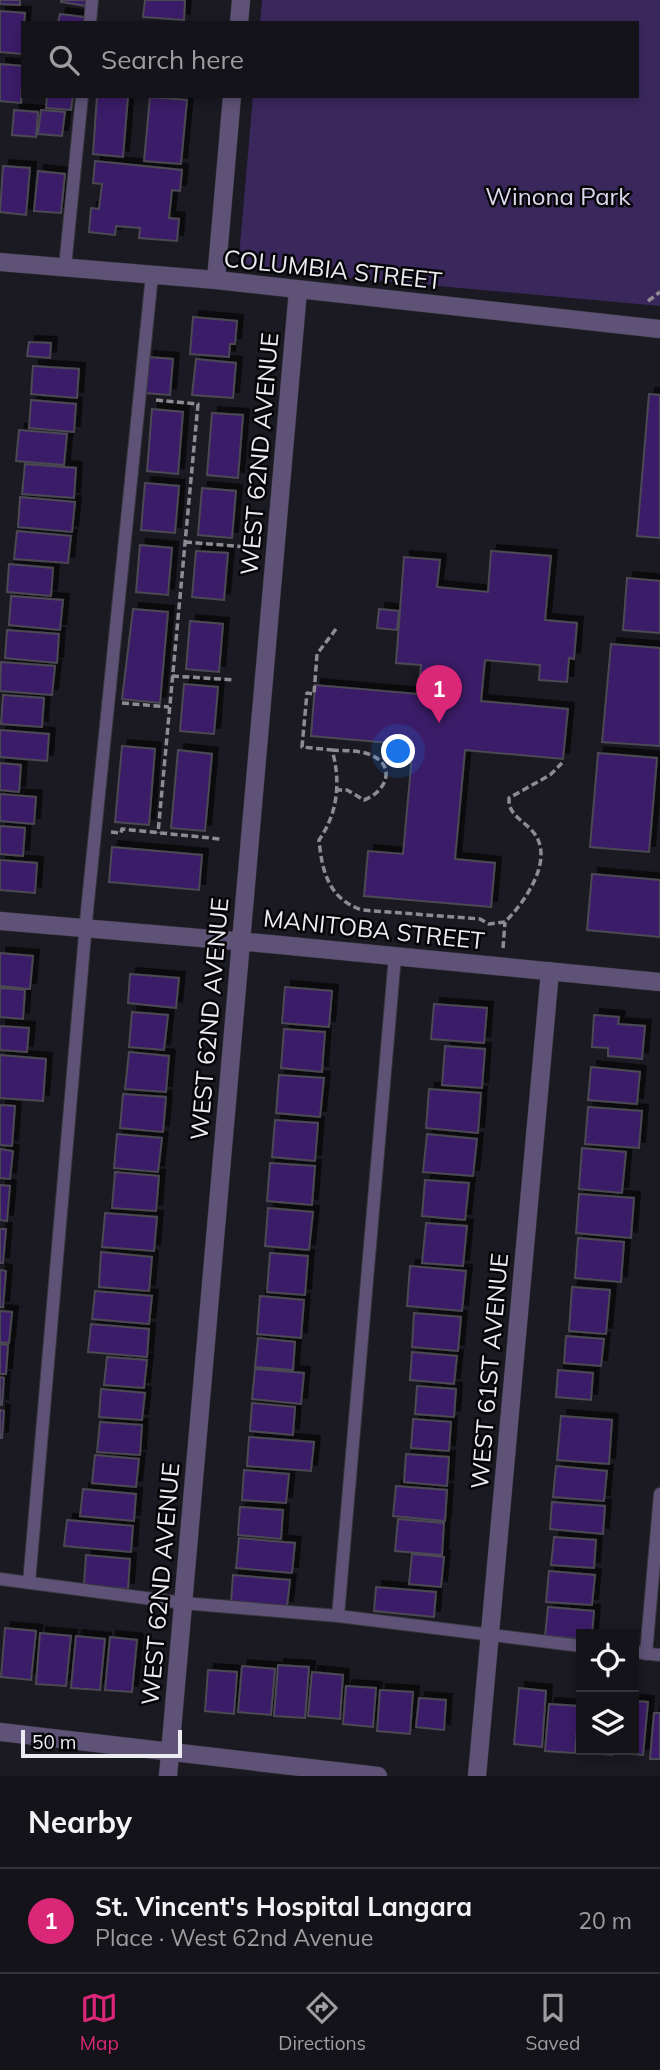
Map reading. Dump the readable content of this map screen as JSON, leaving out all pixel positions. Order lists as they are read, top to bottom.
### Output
{
  "streets": {
    "street": [
      "COLUMBIA STREET",
      "WEST 62ND AVENUE",
      "MANITOBA STREET",
      "WEST 61ST AVENUE"
    ]
  },
  "crossings": [
    ["COLUMBIA STREET", "WEST 62ND AVENUE"],
    ["WEST 62ND AVENUE", "MANITOBA STREET"],
    ["MANITOBA STREET", "WEST 61ST AVENUE"]
  ],
  "parks": ["Winona Park"],
  "scale_bar": "50 m",
  "page": {
    "search": "Search here",
    "pins": "1",
    "scale": "50 m",
    "heading": "Nearby",
    "list": [
      {
        "mark": "1",
        "name": "St. Vincent's Hospital Langara",
        "note": "Place · West 62nd Avenue",
        "value": "20 m"
      }
    ],
    "nav": ["Map", "Directions", "Saved"]
  }
}
